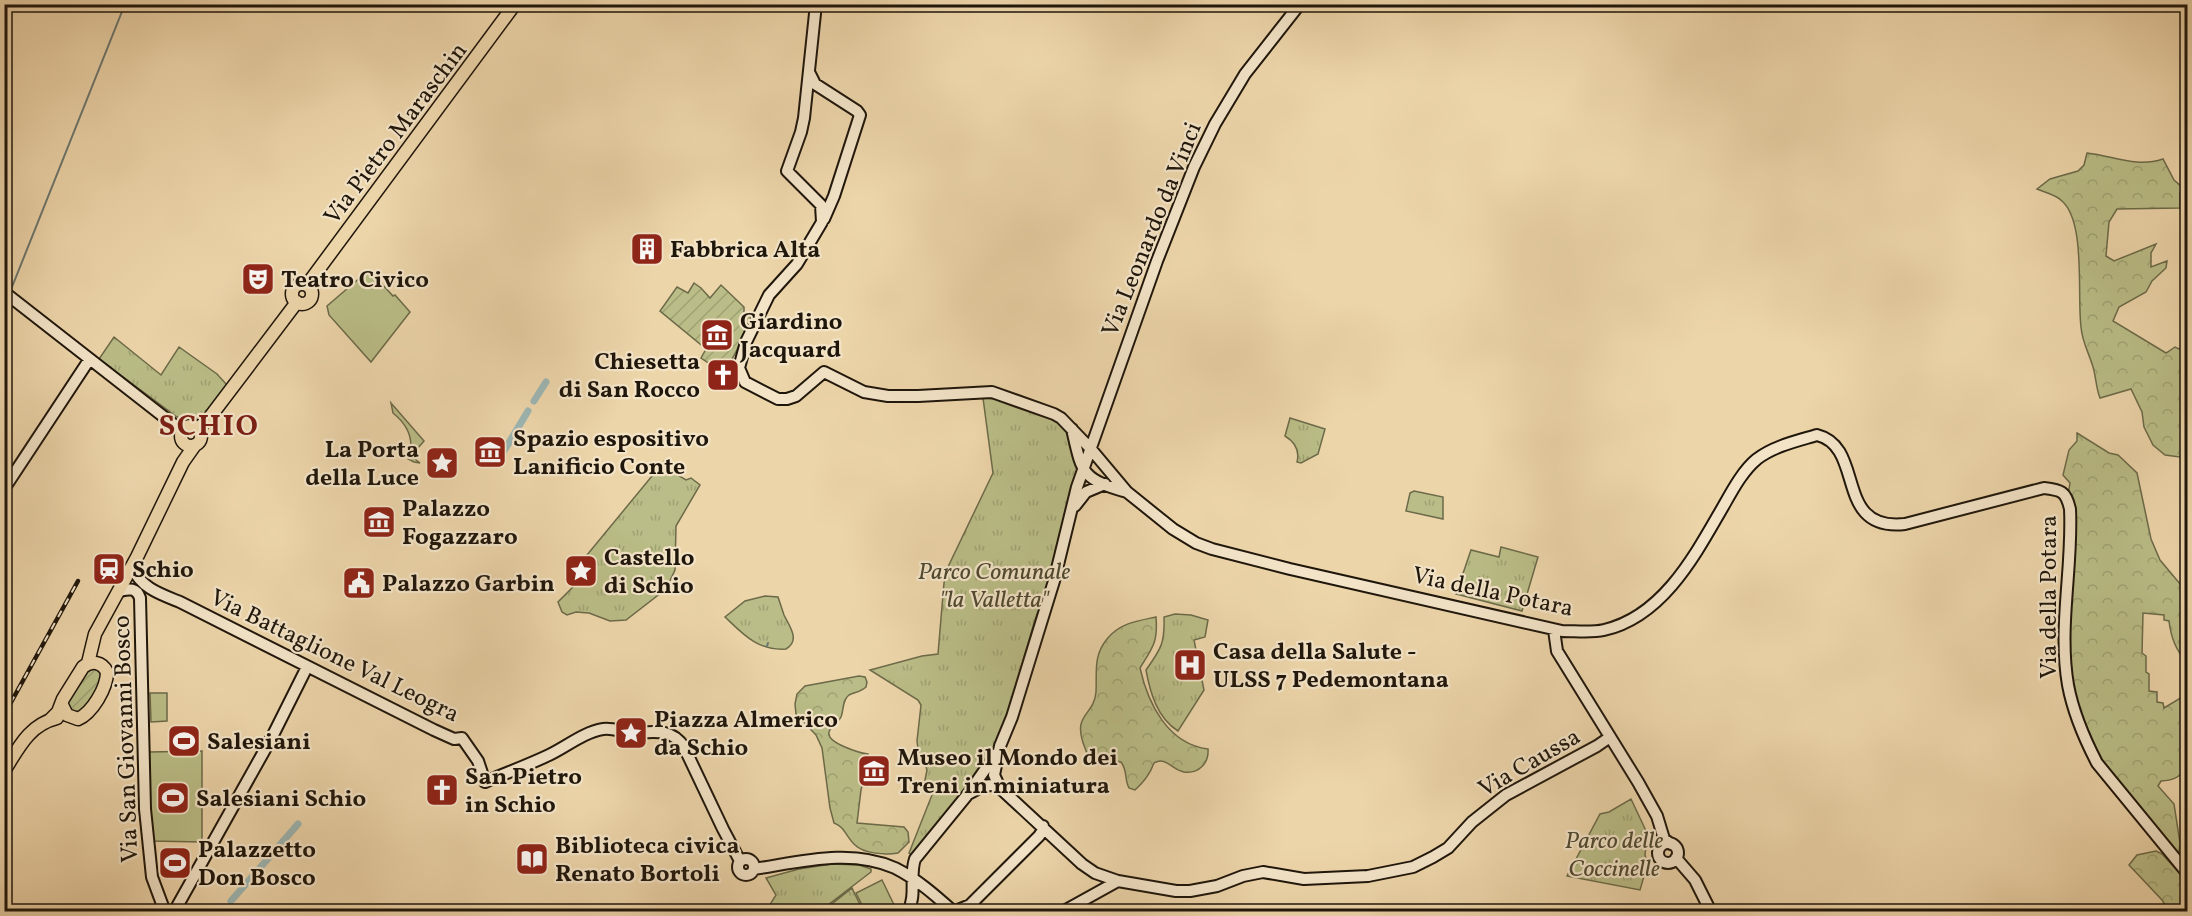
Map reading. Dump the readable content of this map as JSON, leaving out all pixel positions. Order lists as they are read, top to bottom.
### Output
{
  "streets": {
    "main road": ["Via Pietro Maraschin"],
    "street": [
      "Via Leonardo da Vinci",
      "Via della Potara",
      "Via Battaglione Val Leogra",
      "Via San Giovanni Bosco",
      "Via Caussa"
    ]
  },
  "crossings": [
    ["Via Leonardo da Vinci", "Via della Potara"],
    ["Via Leonardo da Vinci", "Via Caussa"],
    ["Via Battaglione Val Leogra", "Via San Giovanni Bosco"]
  ],
  "districts": ["SCHIO"],
  "parks": ["Parco Comunale \"la Valletta\"", "Parco delle Coccinelle"],
  "places": {
    "building": ["Fabbrica Alta"],
    "theatre": ["Teatro Civico"],
    "museum": [
      "Giardino Jacquard",
      "Spazio espositivo Lanificio Conte",
      "Palazzo Fogazzaro",
      "Museo il Mondo dei Treni in miniatura"
    ],
    "church": ["Chiesetta di San Rocco", "San Pietro in Schio"],
    "place": ["La Porta della Luce", "Castello di Schio", "Piazza Almerico da Schio"],
    "station": ["Schio"],
    "public building": ["Palazzo Garbin"],
    "hospital": ["Casa della Salute - ULSS 7 Pedemontana"],
    "sports": ["Salesiani", "Salesiani Schio", "Palazzetto Don Bosco"],
    "library": ["Biblioteca civica Renato Bortoli"]
  }
}
